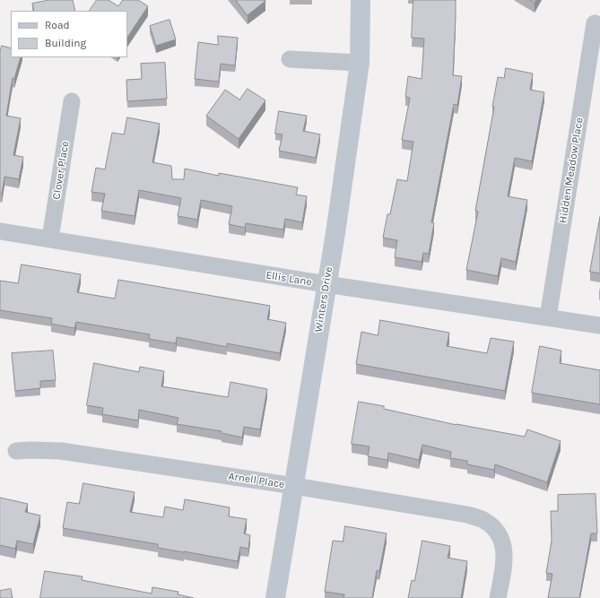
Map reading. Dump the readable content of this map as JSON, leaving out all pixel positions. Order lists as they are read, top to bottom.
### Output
{
  "streets": {
    "street": [
      "Clover Place",
      "Hidden Meadow Place",
      "Ellis Lane",
      "Winters Drive",
      "Arnell Place"
    ]
  },
  "crossings": [
    ["Clover Place", "Ellis Lane"],
    ["Hidden Meadow Place", "Ellis Lane"],
    ["Ellis Lane", "Winters Drive"],
    ["Winters Drive", "Arnell Place"]
  ],
  "legend": ["Road", "Building"]
}
